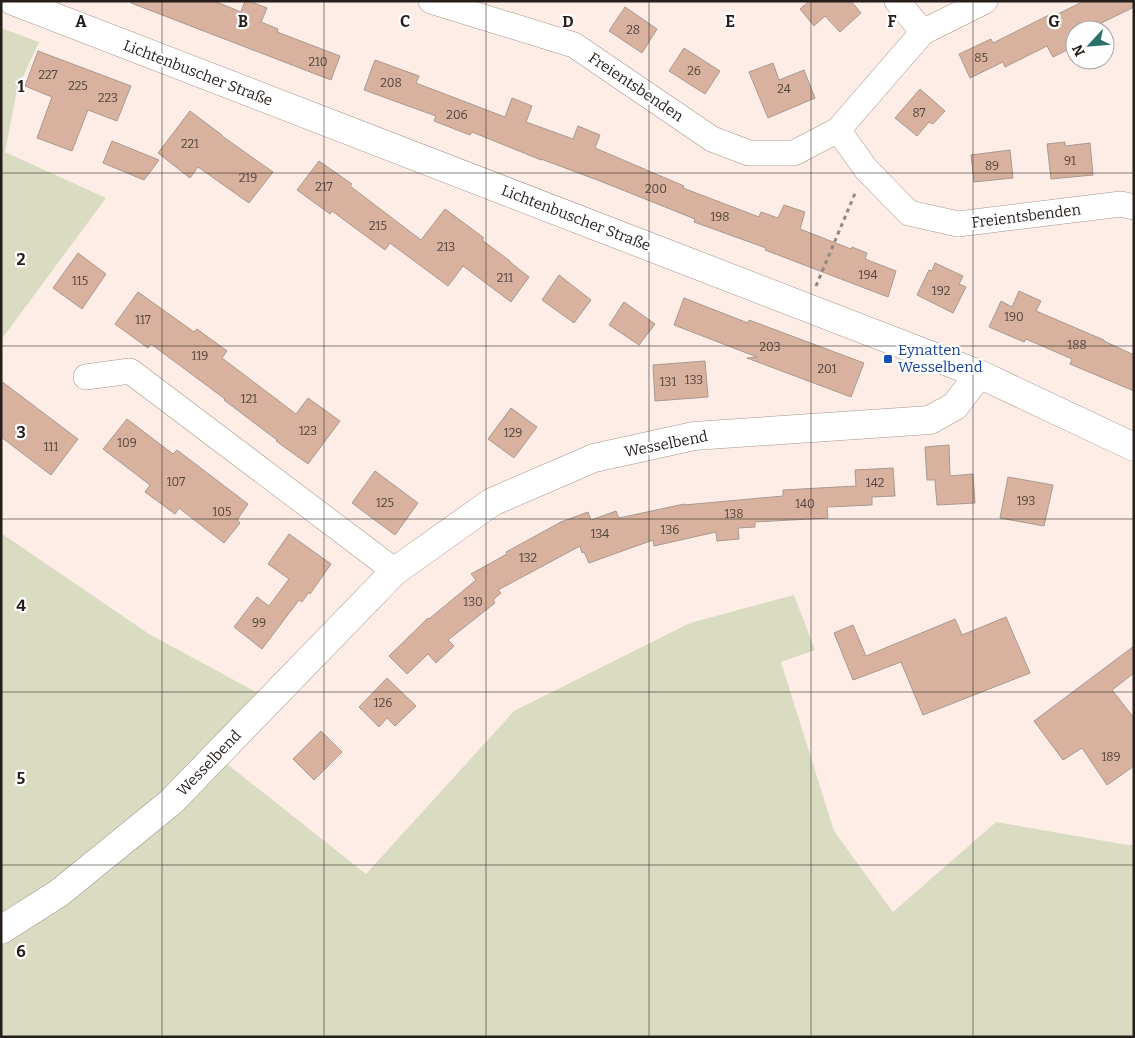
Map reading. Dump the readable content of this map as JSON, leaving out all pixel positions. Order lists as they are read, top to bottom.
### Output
{
  "streets": {
    "street": ["Lichtenbuscher Straße", "Freientsbenden", "Wesselbend"]
  },
  "crossings": [
    ["Lichtenbuscher Straße", "Wesselbend"]
  ],
  "places": {
    "transit": ["Eynatten Wesselbend"]
  },
  "house_numbers": [
    "28",
    "85",
    "210",
    "26",
    "227",
    "208",
    "225",
    "24",
    "223",
    "87",
    "206",
    "221",
    "91",
    "89",
    "219",
    "217",
    "200",
    "198",
    "215",
    "213",
    "194",
    "211",
    "115",
    "192",
    "190",
    "117",
    "188",
    "203",
    "119",
    "201",
    "133",
    "131",
    "121",
    "123",
    "129",
    "109",
    "111",
    "107",
    "142",
    "193",
    "125",
    "140",
    "105",
    "138",
    "136",
    "134",
    "132",
    "130",
    "99",
    "126",
    "189"
  ],
  "north": "bottom left",
  "grid": {
    "columns": [
      "A",
      "B",
      "C",
      "D",
      "E",
      "F",
      "G"
    ],
    "rows": [
      "1",
      "2",
      "3",
      "4",
      "5",
      "6"
    ]
  }
}
